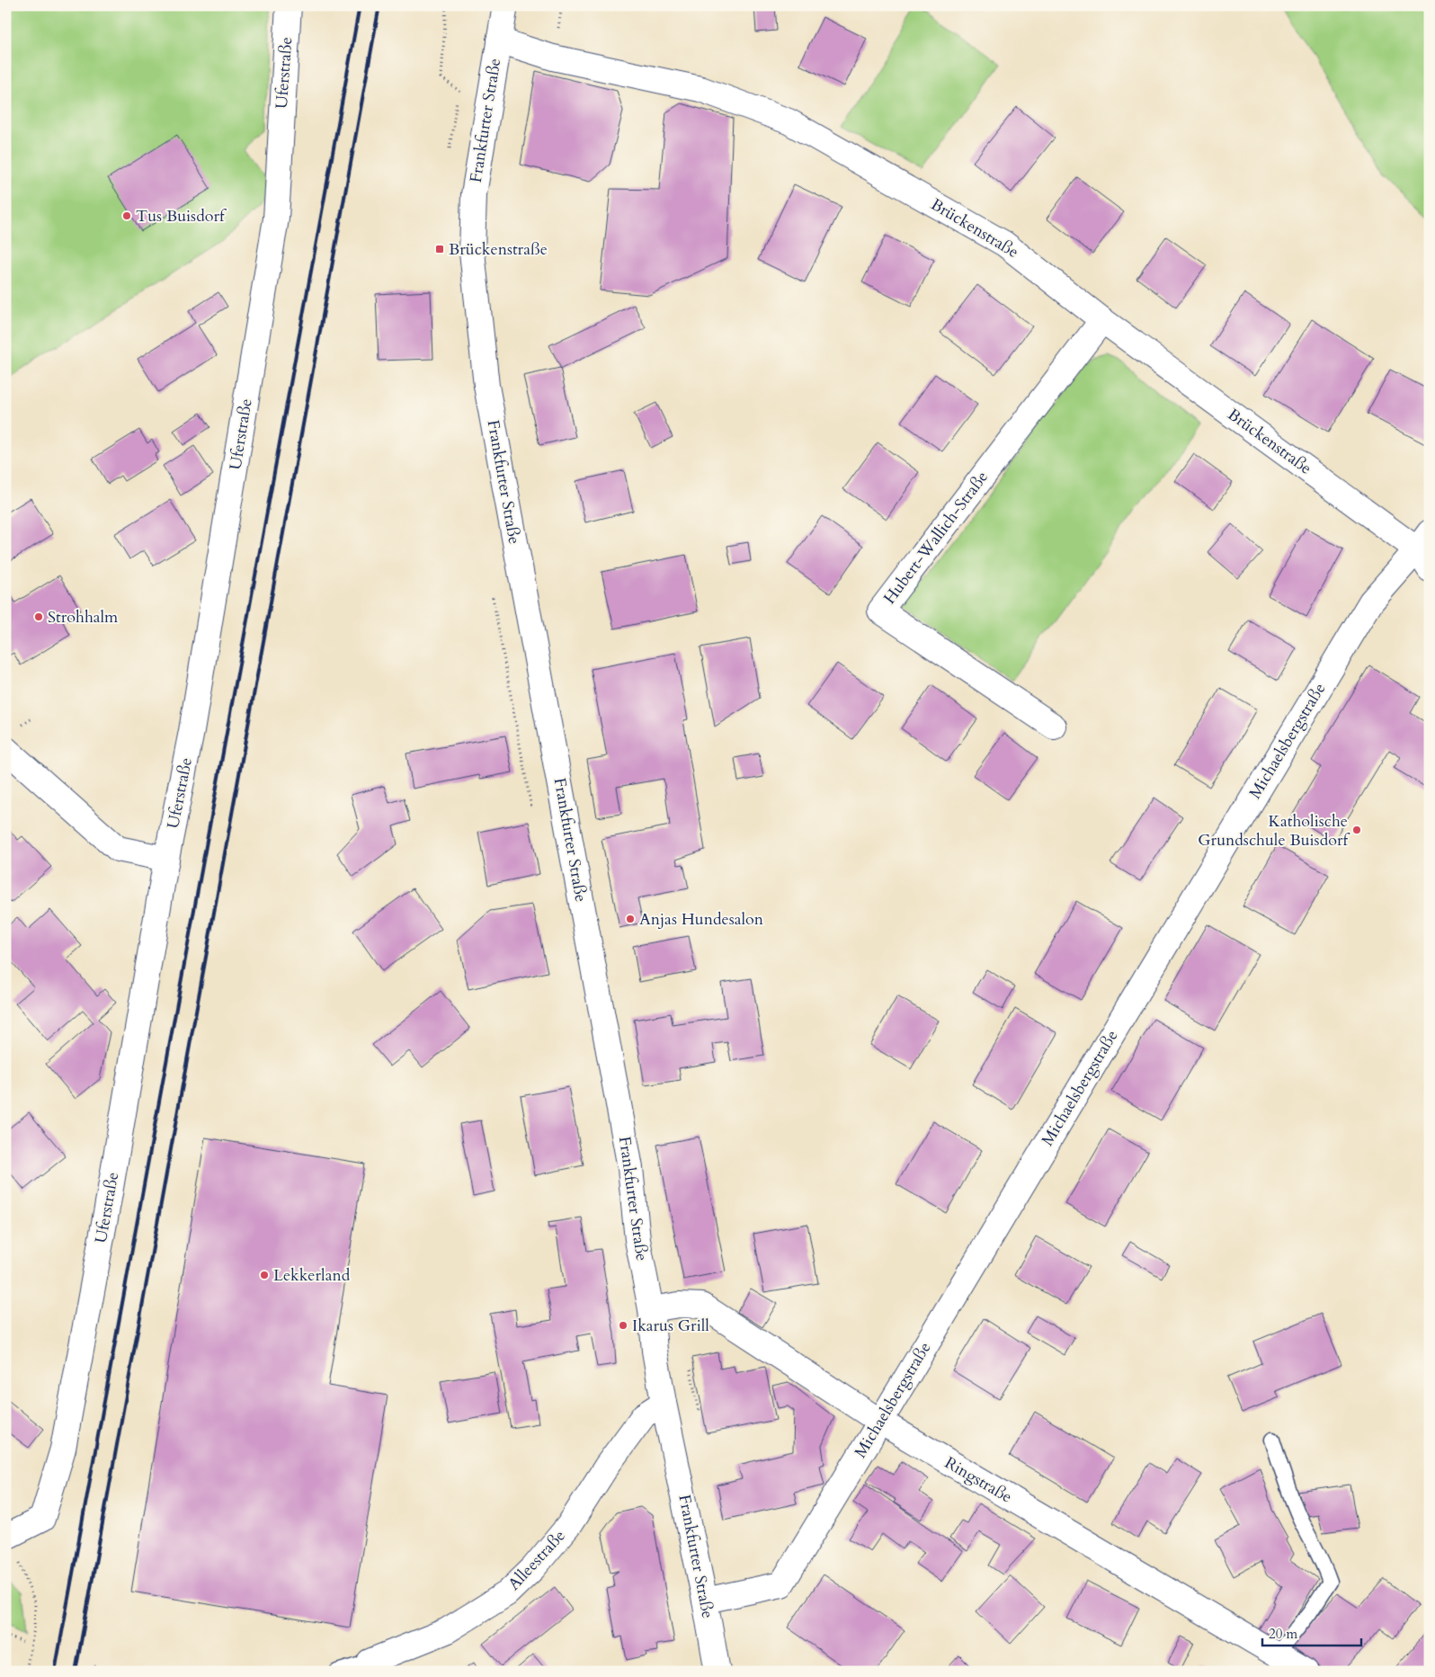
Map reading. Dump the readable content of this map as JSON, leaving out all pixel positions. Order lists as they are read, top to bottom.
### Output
{
  "streets": {
    "street": [
      "Uferstraße",
      "Frankfurter Straße",
      "Brückenstraße",
      "Hubert-Wallich-Straße",
      "Michaelsbergstraße",
      "Ringstraße",
      "Alleestraße"
    ]
  },
  "crossings": [
    ["Frankfurter Straße", "Brückenstraße"],
    ["Frankfurter Straße", "Michaelsbergstraße"],
    ["Frankfurter Straße", "Ringstraße"],
    ["Frankfurter Straße", "Alleestraße"],
    ["Brückenstraße", "Hubert-Wallich-Straße"],
    ["Brückenstraße", "Michaelsbergstraße"],
    ["Michaelsbergstraße", "Ringstraße"]
  ],
  "places": {
    "other": [
      "Tus Buisdorf",
      "Strohhalm",
      "Katholische Grundschule Buisdorf",
      "Anjas Hundesalon",
      "Lekkerland",
      "Ikarus Grill"
    ],
    "transit": ["Brückenstraße"]
  },
  "scale_bar": "20 m"
}
